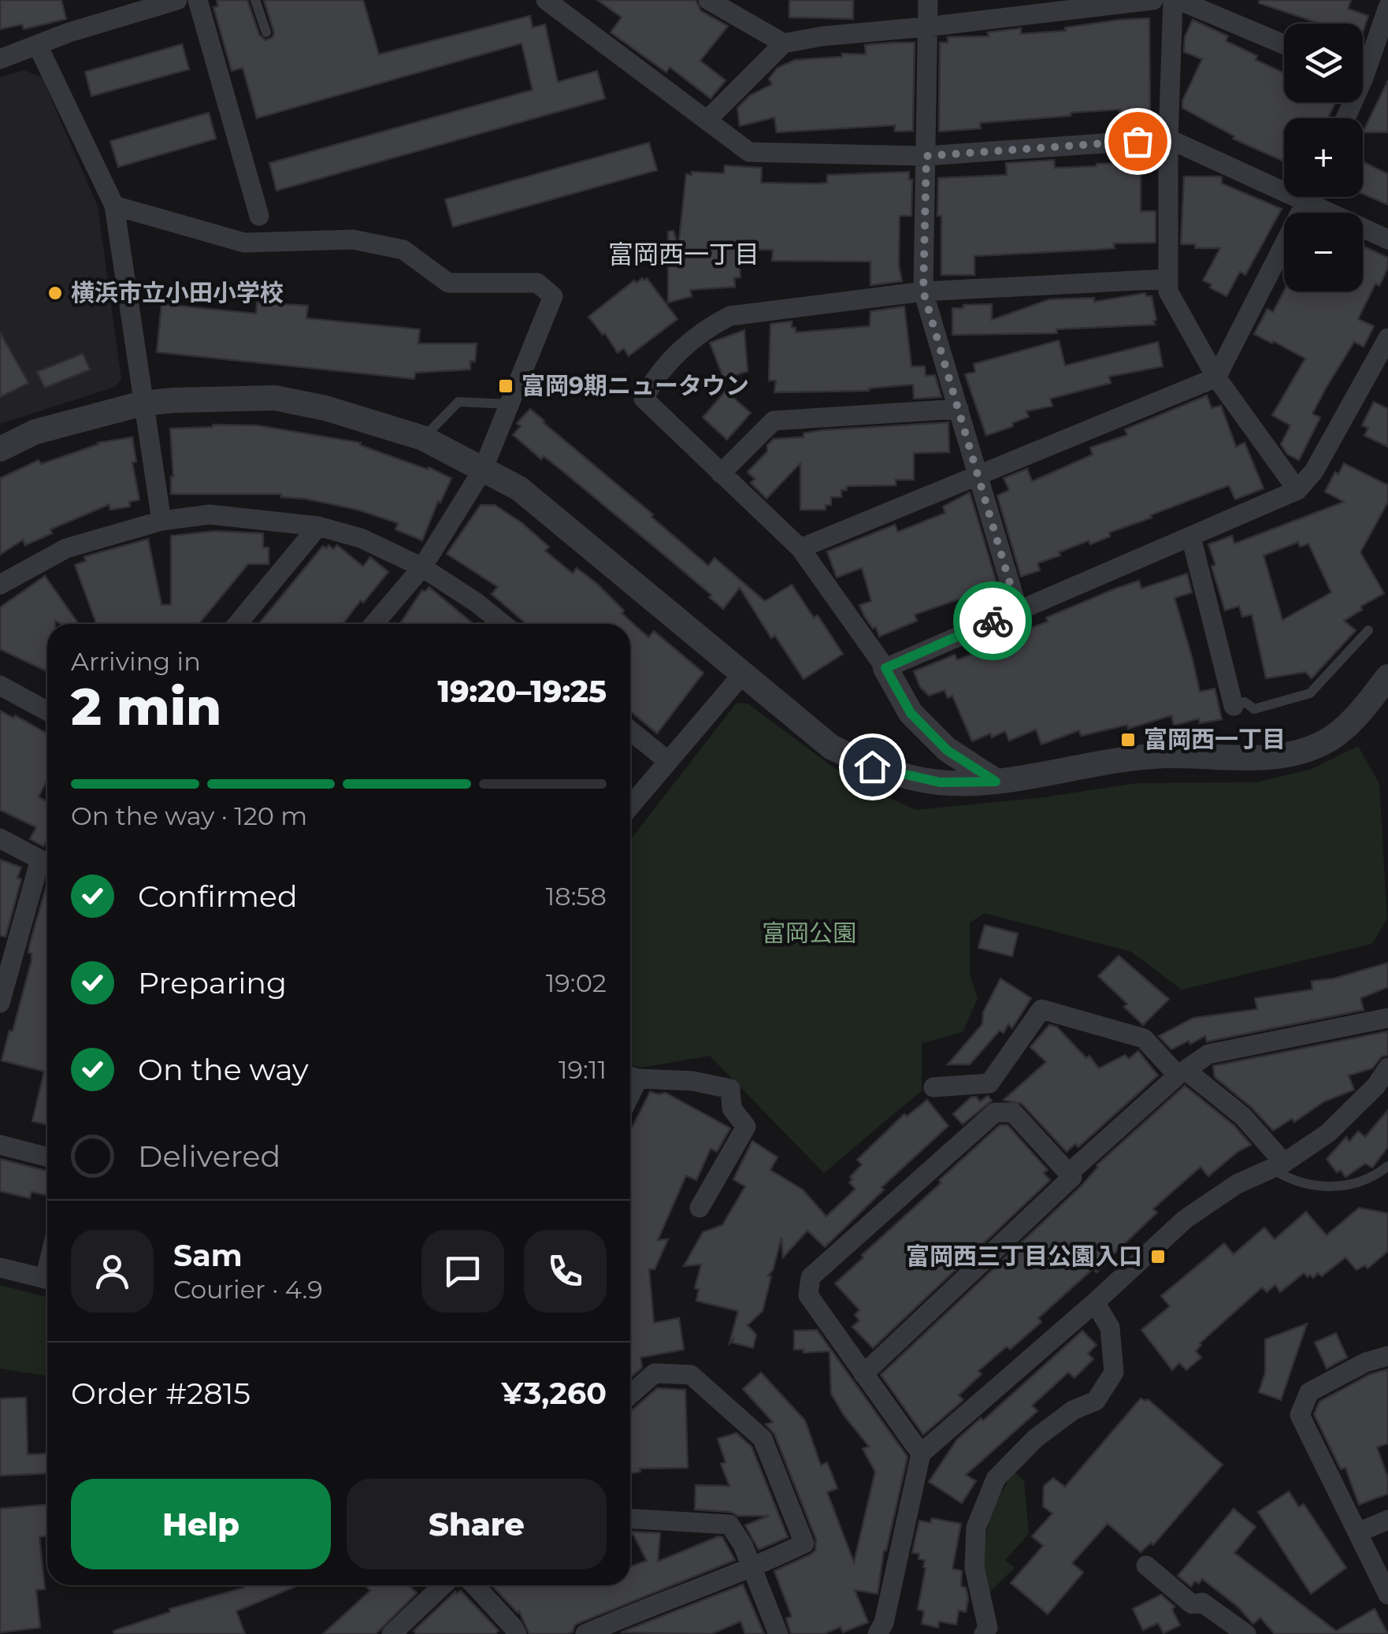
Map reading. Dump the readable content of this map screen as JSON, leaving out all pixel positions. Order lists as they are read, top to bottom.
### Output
{
  "districts": ["富岡西一丁目"],
  "parks": ["富岡公園"],
  "places": {
    "other": ["横浜市立小田小学校"],
    "transit": ["富岡9期ニュータウン", "富岡西一丁目", "富岡西三丁目公園入口"]
  },
  "page": {
    "map_buttons": ["+", "−"],
    "heading": ["2 min", "Arriving in", "19:20–19:25"],
    "panel": [
      "Sam",
      "Courier · 4.9",
      "Order #2815",
      "¥3,260"
    ],
    "bar": "On the way · 120 m",
    "list": [
      ["Confirmed", "18:58"],
      ["Preparing", "19:02"],
      ["On the way", "19:11"],
      "Delivered"
    ],
    "buttons": ["Help", "Share"]
  }
}
